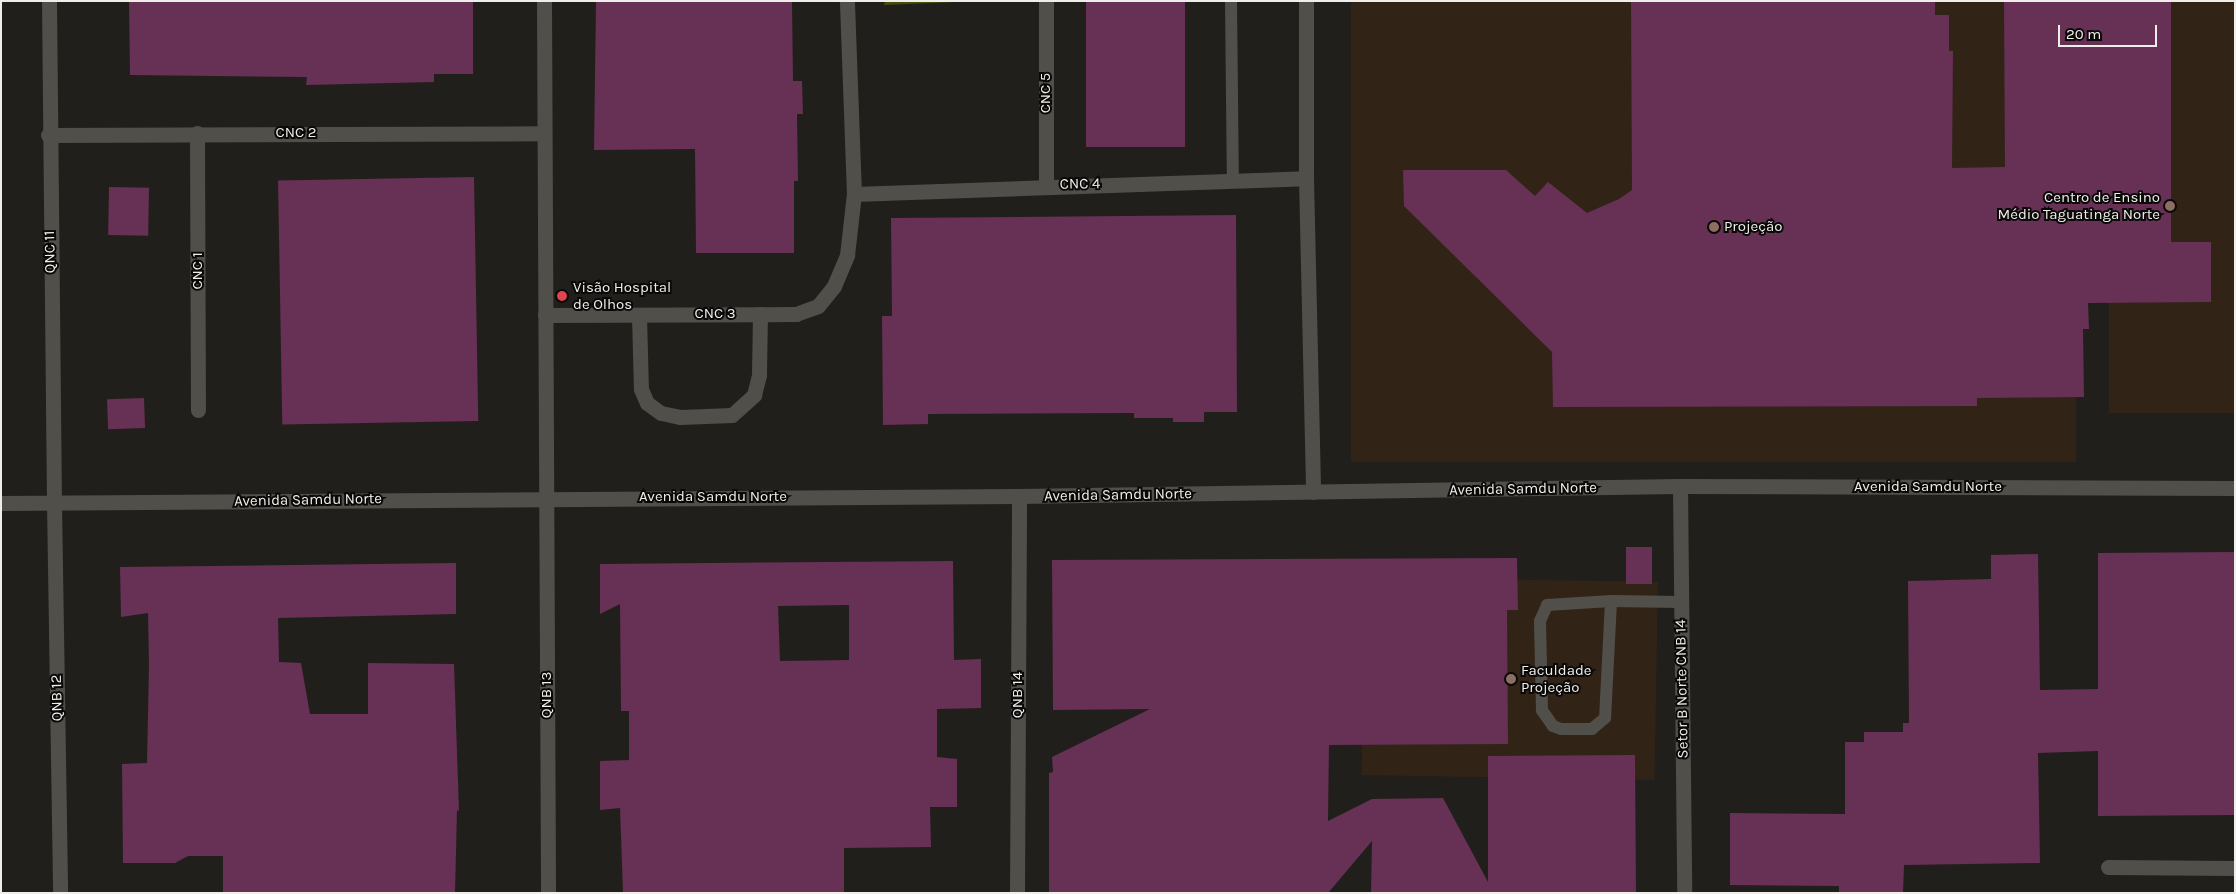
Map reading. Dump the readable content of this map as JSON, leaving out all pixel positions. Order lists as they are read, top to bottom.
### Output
{
  "streets": {
    "street": [
      "CNC 5",
      "CNC 2",
      "CNC 4",
      "QNC 11",
      "CNC 1",
      "CNC 3",
      "Avenida Samdu Norte",
      "Setor B Norte CNB 14",
      "QNB 13",
      "QNB 14",
      "QNB 12"
    ]
  },
  "crossings": [
    ["CNC 5", "CNC 4"],
    ["CNC 2", "QNC 11"],
    ["CNC 2", "CNC 1"],
    ["CNC 2", "QNB 13"],
    ["CNC 4", "CNC 3"],
    ["QNC 11", "Avenida Samdu Norte"],
    ["QNC 11", "QNB 12"],
    ["CNC 3", "QNB 13"],
    ["Avenida Samdu Norte", "Setor B Norte CNB 14"],
    ["Avenida Samdu Norte", "QNB 13"],
    ["Avenida Samdu Norte", "QNB 14"],
    ["Avenida Samdu Norte", "QNB 12"]
  ],
  "places": [
    "Centro de Ensino Médio Taguatinga Norte",
    "Projeção",
    "Visão Hospital de Olhos",
    "Faculdade Projeção"
  ],
  "scale_bar": "20 m"
}
